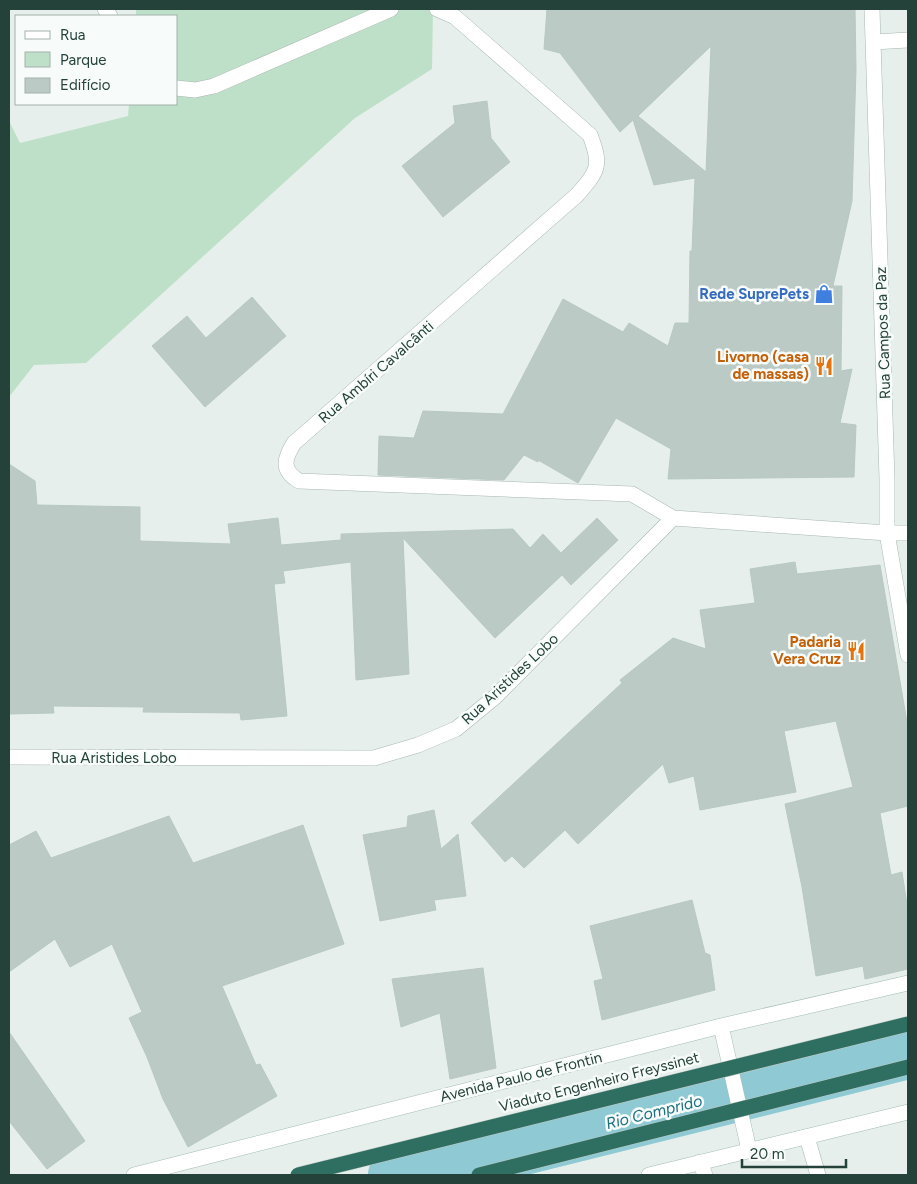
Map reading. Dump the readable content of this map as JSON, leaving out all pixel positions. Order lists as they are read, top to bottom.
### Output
{
  "streets": {
    "highway": ["Viaduto Engenheiro Freyssinet"],
    "street": [
      "Rua Campos da Paz",
      "Rua Ambíri Cavalcânti",
      "Rua Aristides Lobo",
      "Avenida Paulo de Frontin"
    ]
  },
  "crossings": [
    ["Rua Ambíri Cavalcânti", "Rua Aristides Lobo"]
  ],
  "water": ["Rio Comprido"],
  "places": {
    "shop": ["Rede SuprePets"],
    "restaurant": ["Livorno (casa de massas)", "Padaria Vera Cruz"]
  },
  "legend": ["Rua", "Parque", "Edifício"],
  "scale_bar": "20 m"
}
